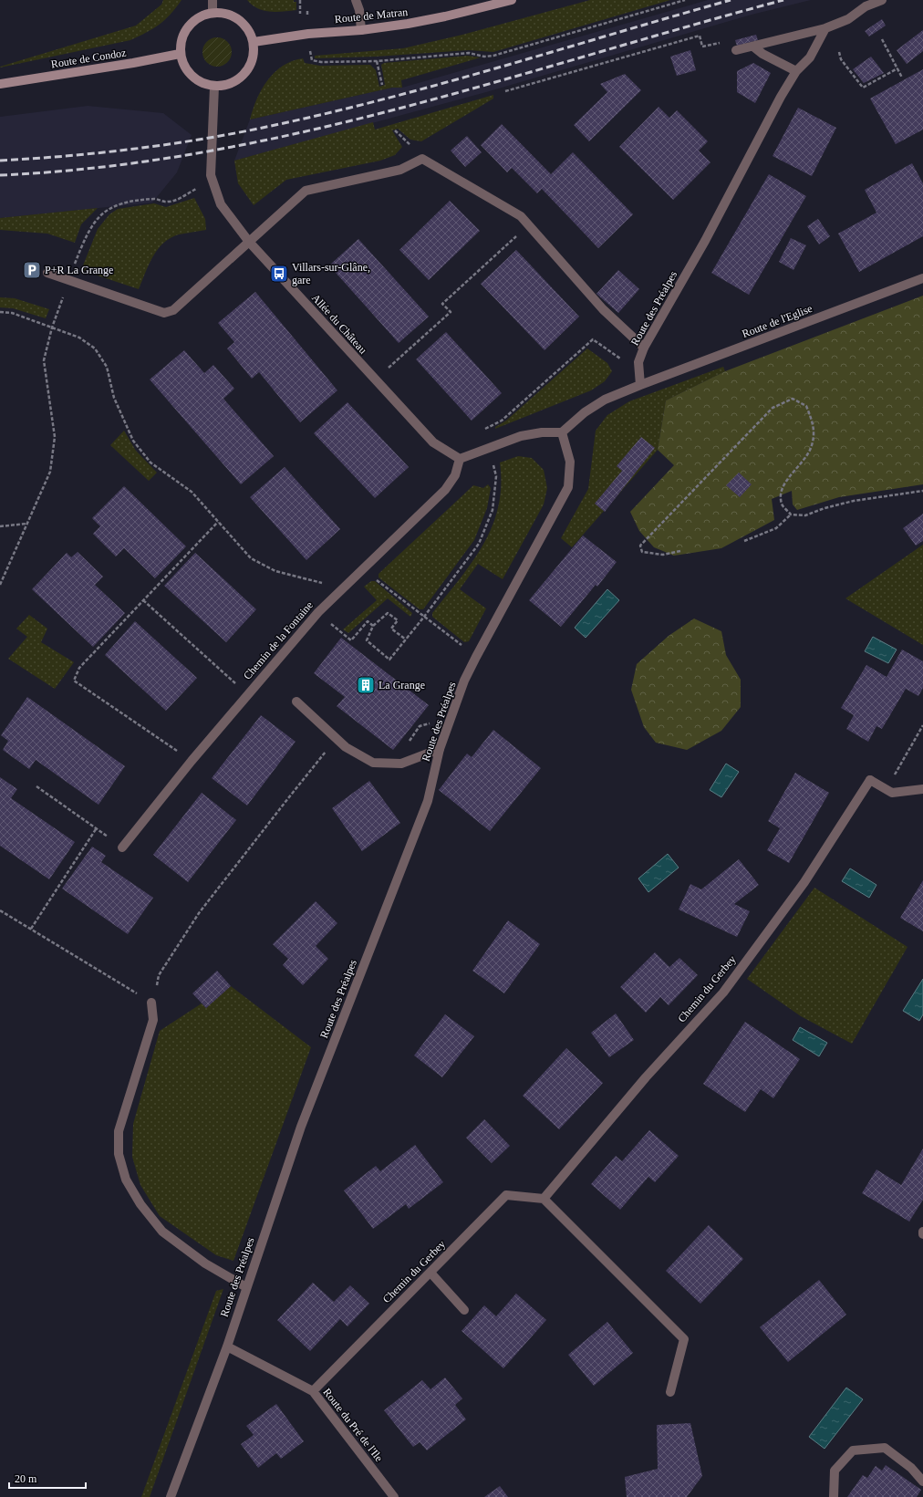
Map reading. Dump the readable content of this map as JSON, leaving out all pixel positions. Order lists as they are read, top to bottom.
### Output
{
  "streets": {
    "main road": ["Route de Matran", "Route de Condoz"],
    "street": [
      "Route des Préalpes",
      "Route de l'Eglise",
      "Allée du Château",
      "Chemin de la Fontaine",
      "Chemin du Gerbey",
      "Route du Pré de l'Ile"
    ]
  },
  "crossings": [
    ["Route de Matran", "Route de Condoz"],
    ["Route de Matran", "Allée du Château"],
    ["Route de Condoz", "Allée du Château"],
    ["Route des Préalpes", "Route de l'Eglise"],
    ["Route des Préalpes", "Route du Pré de l'Ile"],
    ["Allée du Château", "Chemin de la Fontaine"],
    ["Chemin du Gerbey", "Route du Pré de l'Ile"]
  ],
  "places": {
    "parking": ["P+R La Grange"],
    "bus stop": ["Villars-sur-Glâne, gare"],
    "building": ["La Grange"]
  },
  "scale_bar": "20 m"
}
